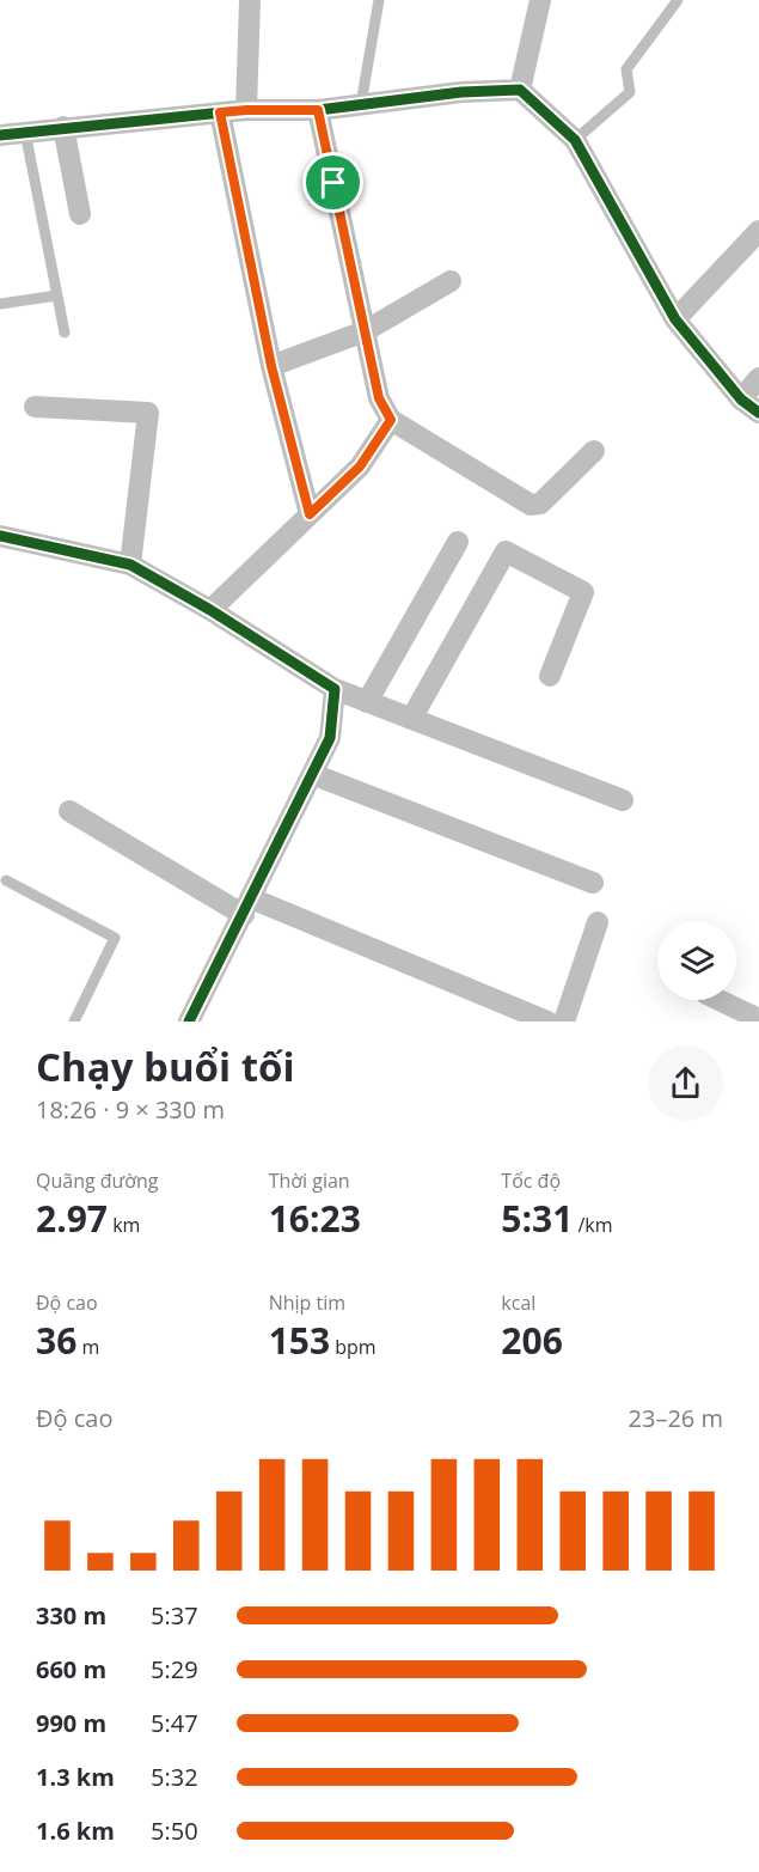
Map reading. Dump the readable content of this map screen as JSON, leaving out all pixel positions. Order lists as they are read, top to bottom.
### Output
{
  "page": {
    "heading": ["Chạy buổi tối", "18:26 · 9 × 330 m"],
    "stats": [
      ["Quãng đường", "2.97 km"],
      ["Thời gian", "16:23"],
      ["Tốc độ", "5:31 /km"],
      ["Độ cao", "36 m"],
      ["Nhịp tim", "153 bpm"],
      ["kcal", "206"]
    ],
    "chart": ["Độ cao", "23–26 m"],
    "list": [
      {
        "name": "330 m",
        "note": "5:37"
      },
      {
        "name": "660 m",
        "note": "5:29"
      },
      {
        "name": "990 m",
        "note": "5:47"
      },
      {
        "name": "1.3 km",
        "note": "5:32"
      },
      {
        "name": "1.6 km",
        "note": "5:50"
      }
    ]
  }
}
